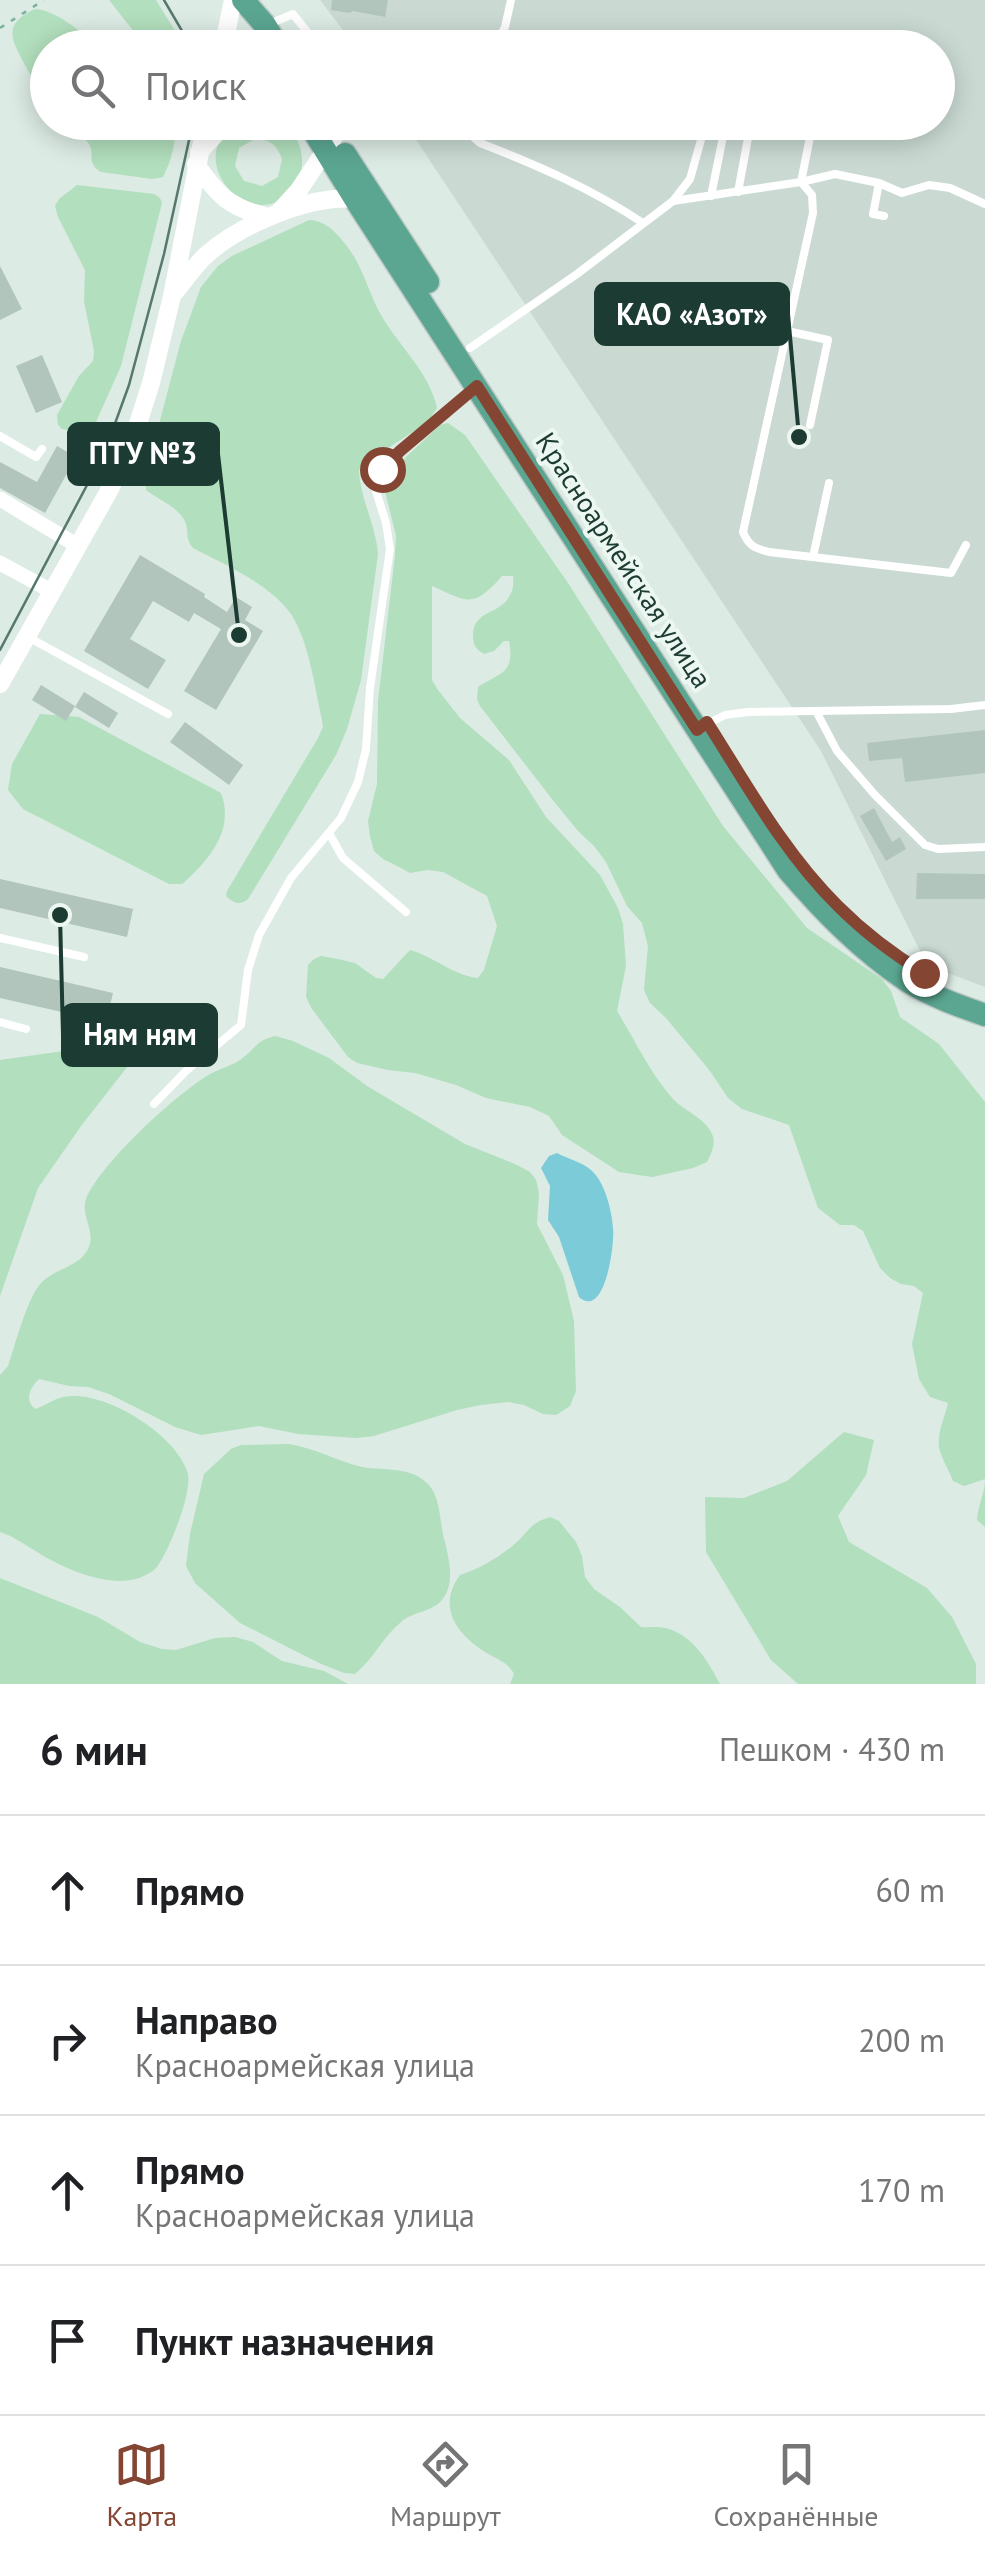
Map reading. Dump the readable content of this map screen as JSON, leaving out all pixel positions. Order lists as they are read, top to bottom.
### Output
{
  "streets": {
    "main road": ["Красноармейская улица"]
  },
  "places": ["КАО «Азот»", "ПТУ №3", "Ням ням"],
  "page": {
    "search": "Поиск",
    "heading": ["6 мин", "Пешком · 430 m"],
    "list": [
      ["Прямо", "60 m"],
      ["Направо", "Красноармейская улица", "200 m"],
      ["Прямо", "Красноармейская улица", "170 m"],
      "Пункт назначения"
    ],
    "nav": ["Карта", "Маршрут", "Сохранённые"]
  }
}
